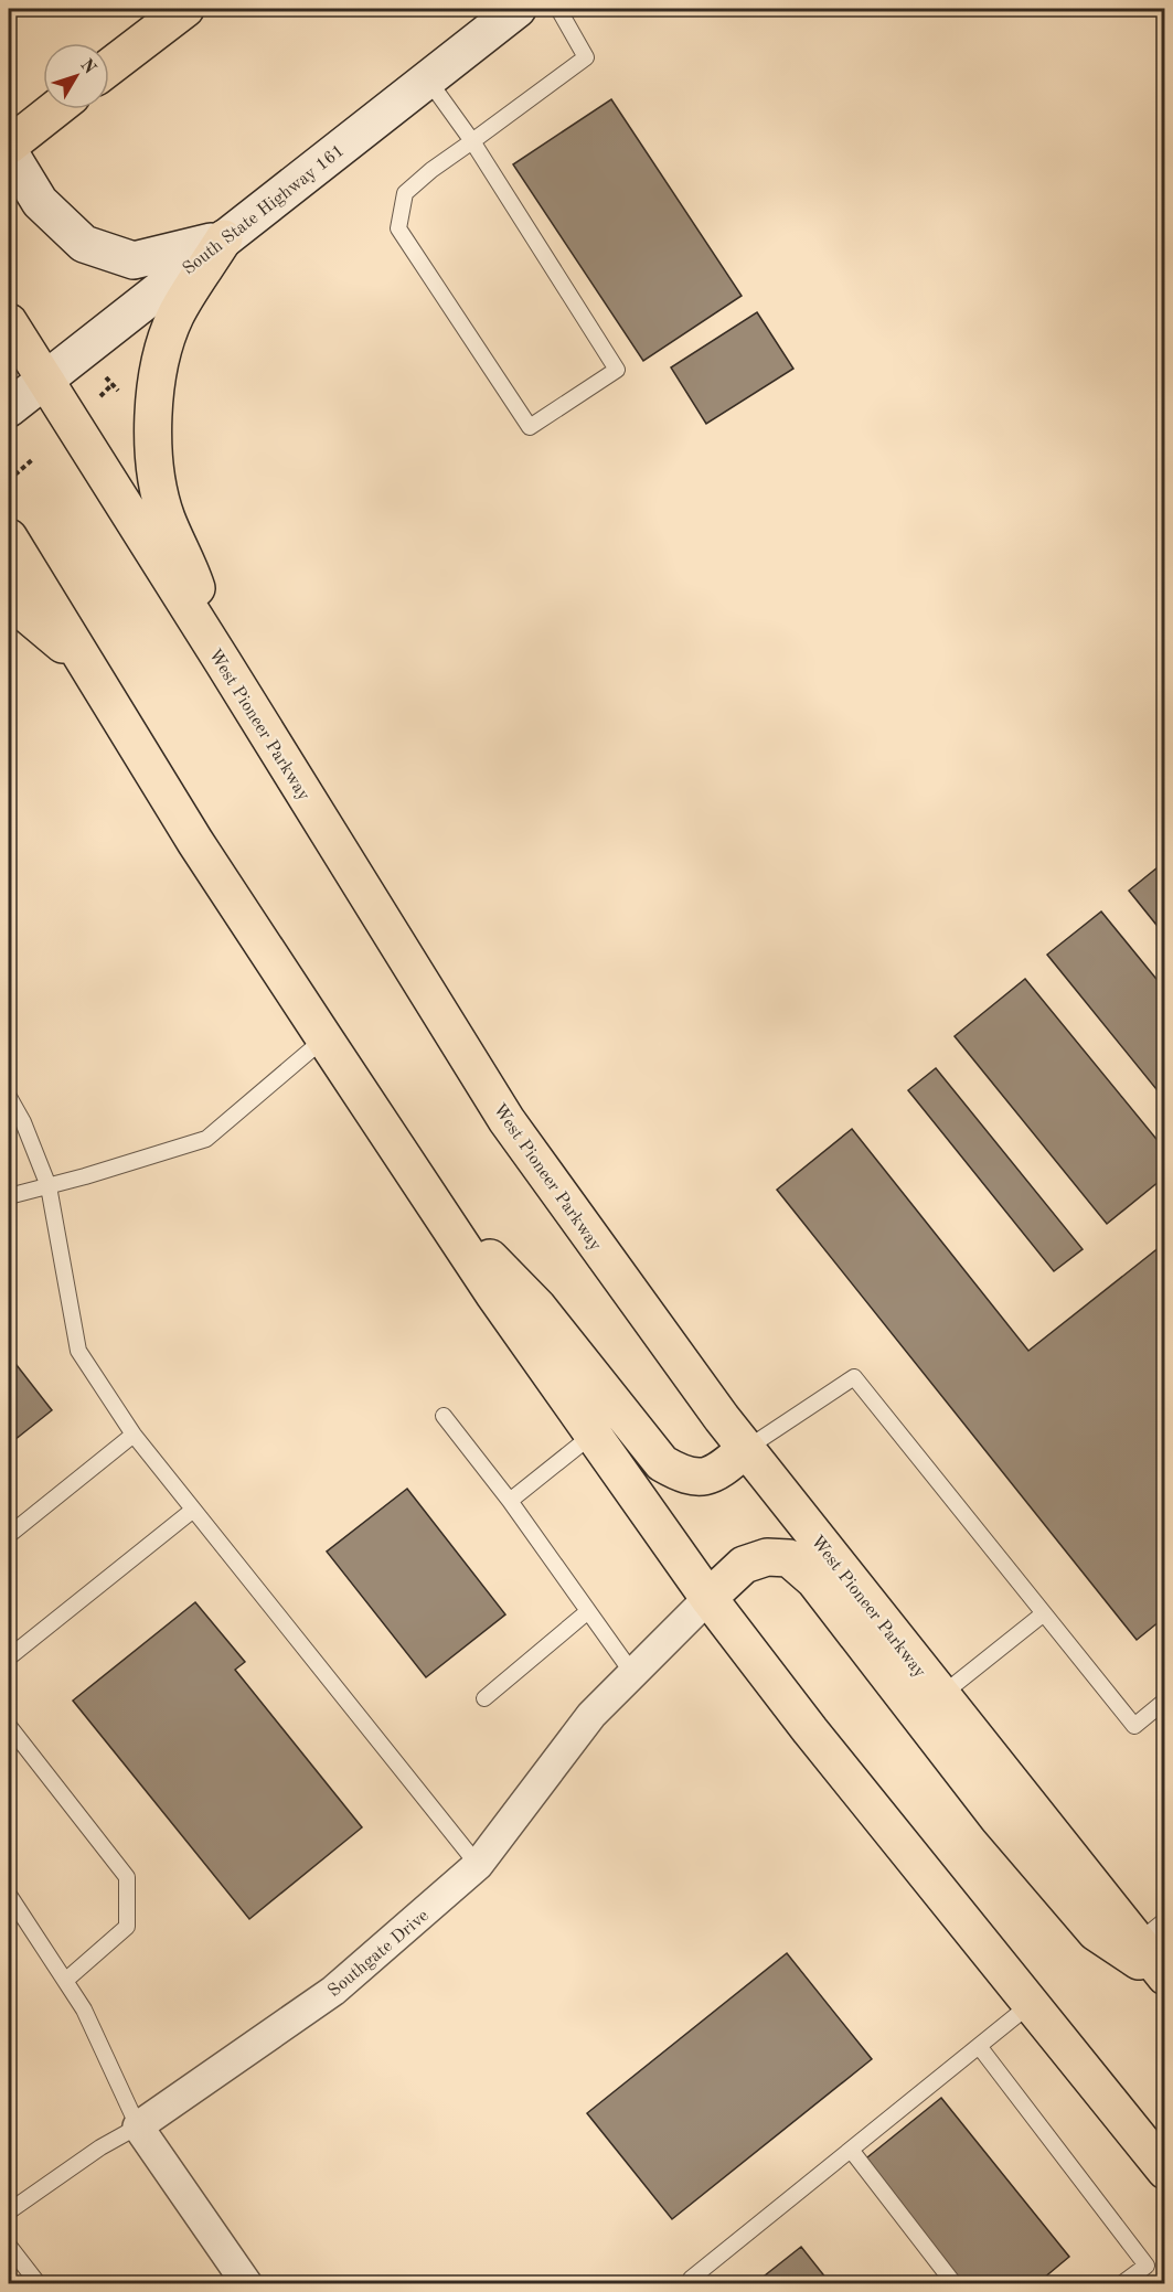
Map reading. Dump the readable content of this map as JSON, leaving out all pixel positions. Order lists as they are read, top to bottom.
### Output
{
  "streets": {
    "main road": ["South State Highway 161", "West Pioneer Parkway"],
    "street": ["Southgate Drive"]
  },
  "crossings": [
    ["South State Highway 161", "West Pioneer Parkway"]
  ],
  "north": "top right"
}
